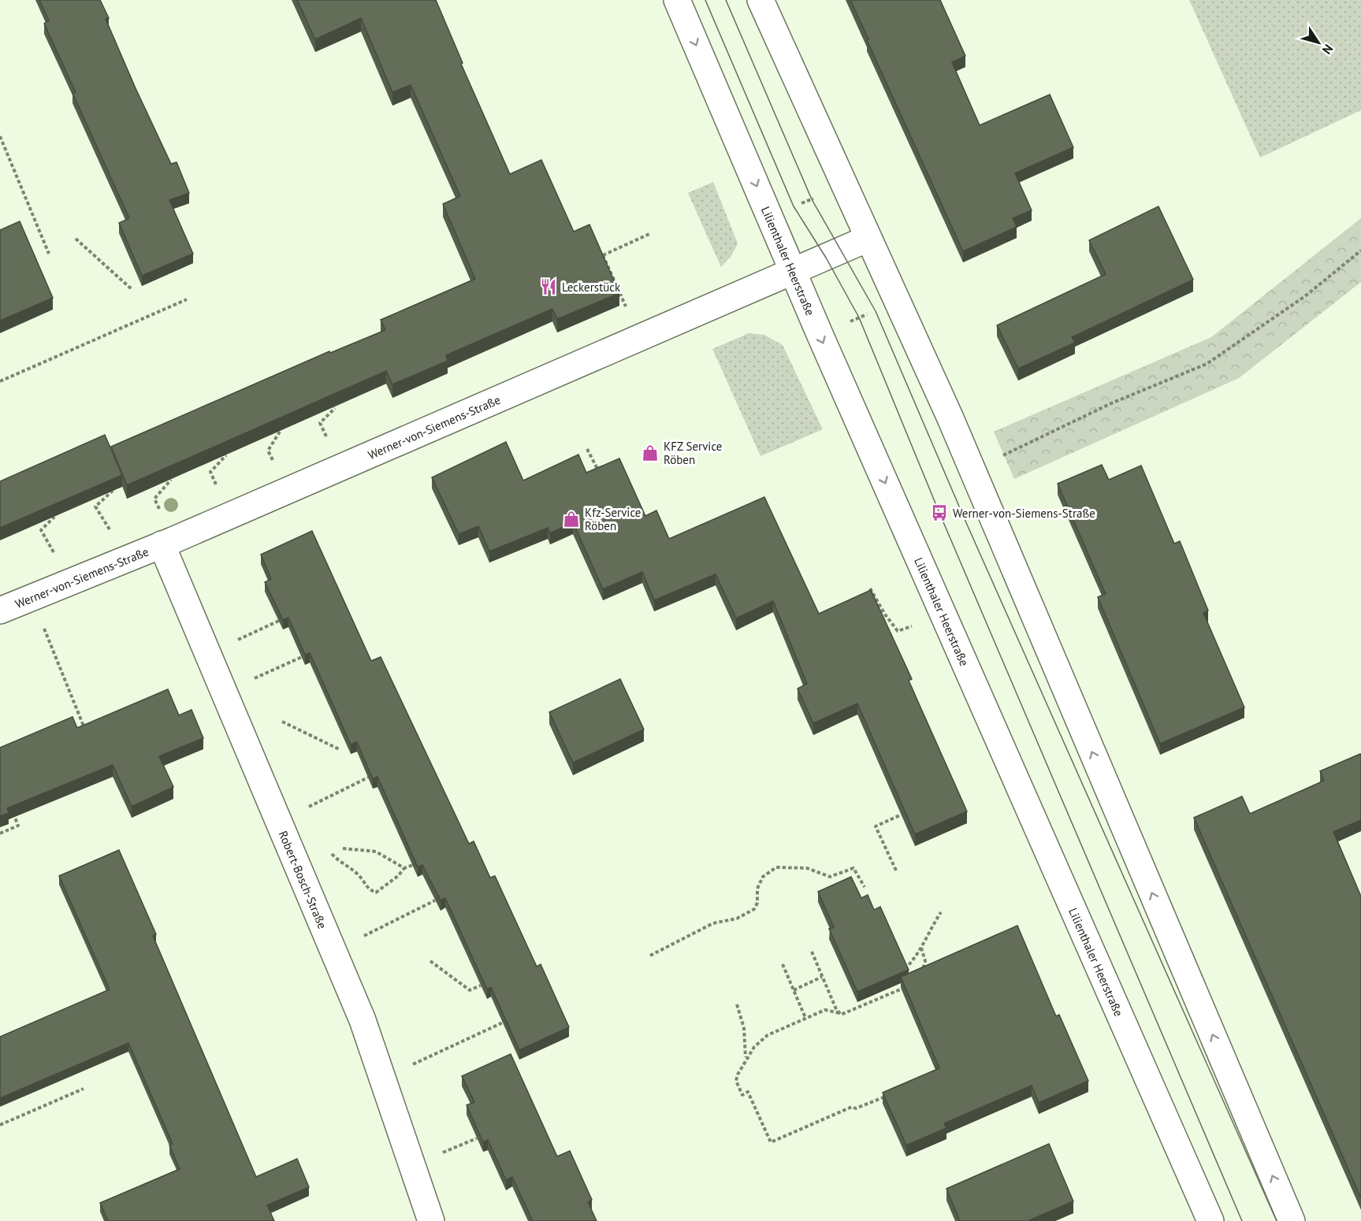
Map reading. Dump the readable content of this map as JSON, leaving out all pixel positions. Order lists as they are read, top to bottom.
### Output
{
  "streets": {
    "main road": ["Lilienthaler Heerstraße", "Werner-von-Siemens-Straße", "Robert-Bosch-Straße"]
  },
  "crossings": [
    ["Lilienthaler Heerstraße", "Werner-von-Siemens-Straße"],
    ["Werner-von-Siemens-Straße", "Robert-Bosch-Straße"]
  ],
  "places": {
    "restaurant": ["Leckerstück"],
    "shop": ["KFZ Service Röben", "Kfz-Service Röben"],
    "bus stop": ["Werner-von-Siemens-Straße"]
  },
  "north": "bottom right"
}
